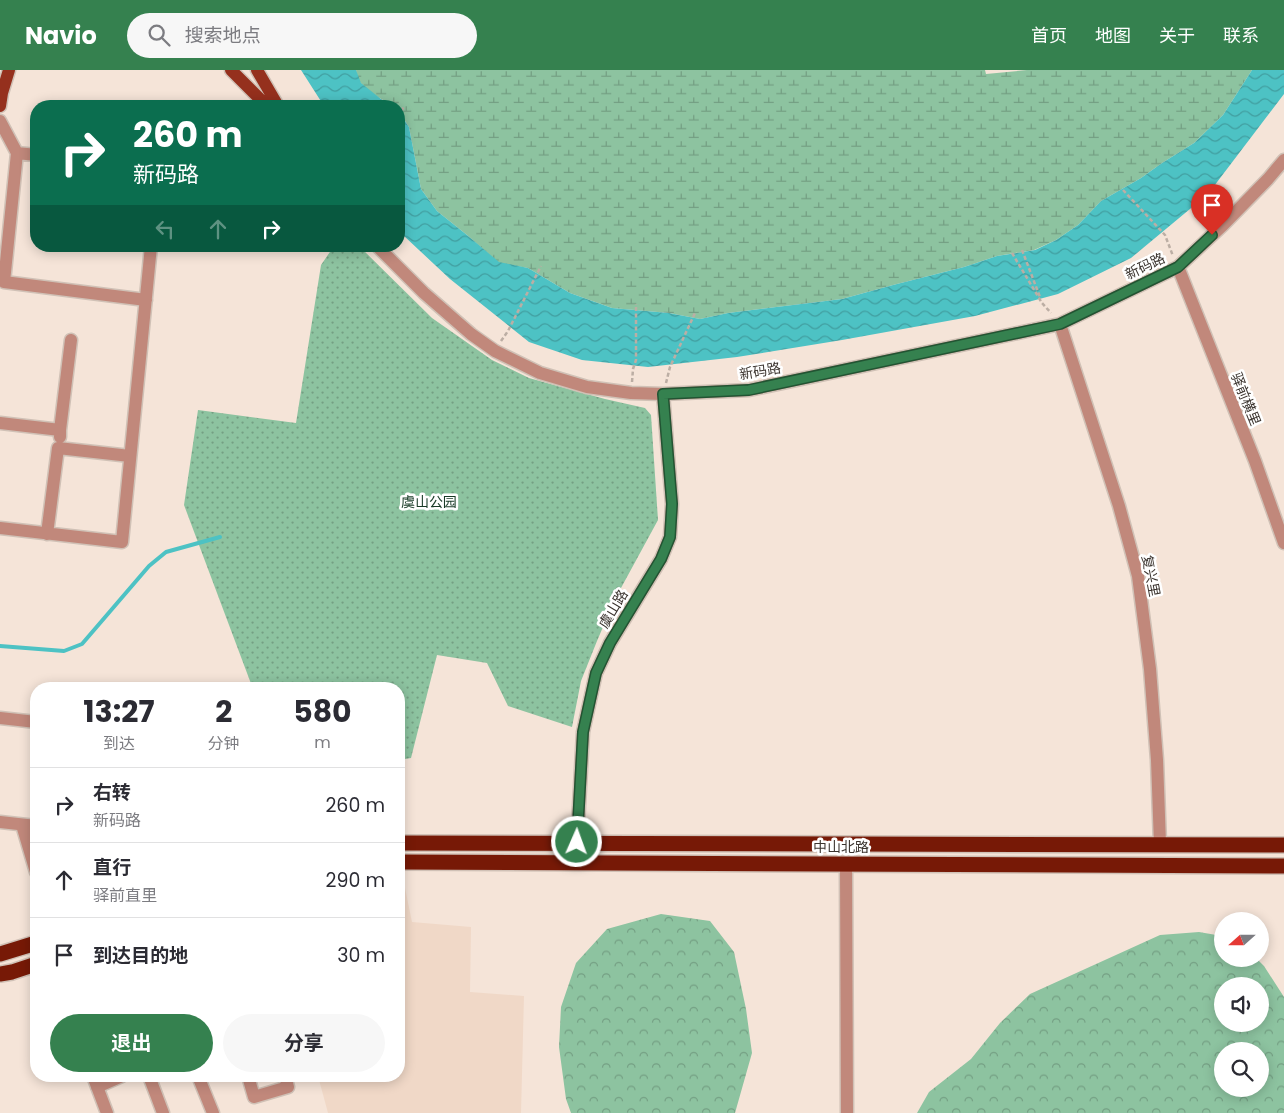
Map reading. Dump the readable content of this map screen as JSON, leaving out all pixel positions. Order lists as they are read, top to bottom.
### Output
{
  "streets": {
    "highway": ["中山北路"],
    "street": [
      "新码路",
      "驿前横里",
      "复兴里",
      "虞山路"
    ]
  },
  "crossings": [
    ["新码路", "驿前横里"],
    ["新码路", "复兴里"],
    ["新码路", "虞山路"],
    ["复兴里", "中山北路"],
    ["虞山路", "中山北路"]
  ],
  "parks": ["虞山公园"],
  "north": "left",
  "page": {
    "header": "Navio",
    "search": "搜索地点",
    "nav": [
      "首页",
      "地图",
      "关于",
      "联系"
    ],
    "turn": ["260 m", "新码路"],
    "eta": [
      "13:27",
      "到达",
      "2",
      "分钟",
      "580",
      "m"
    ],
    "list": [
      {
        "name": "右转",
        "note": "新码路",
        "value": "260 m"
      },
      {
        "name": "直行",
        "note": "驿前直里",
        "value": "290 m"
      },
      {
        "name": "到达目的地",
        "value": "30 m"
      }
    ],
    "buttons": ["退出", "分享"]
  }
}
